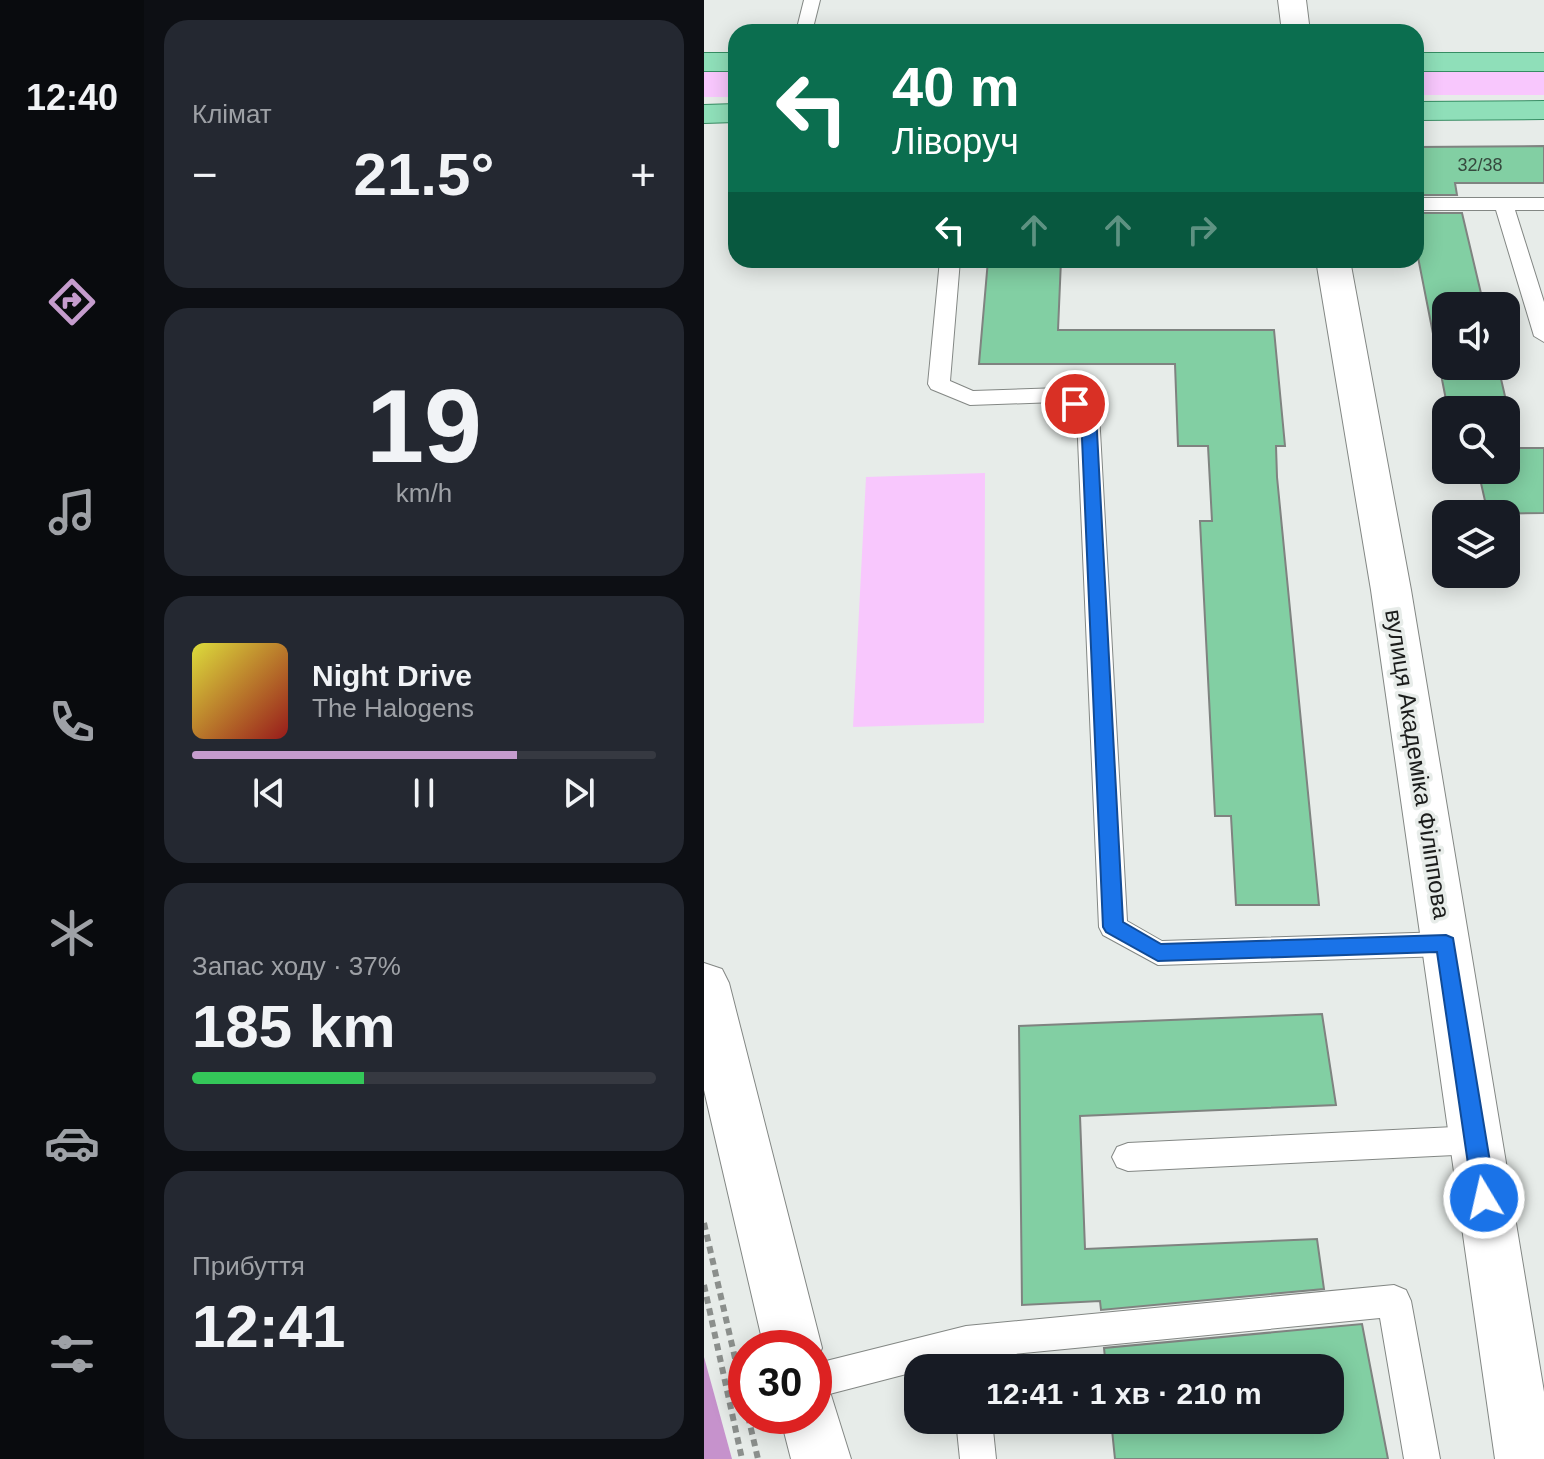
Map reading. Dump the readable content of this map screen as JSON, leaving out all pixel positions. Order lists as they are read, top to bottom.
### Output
{
  "streets": {
    "street": ["вулиця Академіка Філіппова"]
  },
  "house_numbers": ["32/38"],
  "page": {
    "tabs": "12:40",
    "tile": [
      "Клімат",
      ["19", "km/h"],
      ["Запас ходу · 37%", "185 km"],
      ["Прибуття", "12:41"]
    ],
    "turn": ["40 m", "Ліворуч"],
    "heat": ["−", "21.5°", "+"],
    "song": ["Night Drive", "The Halogens"],
    "limit": "30",
    "trip": "12:41 · 1 хв · 210 m"
  }
}
